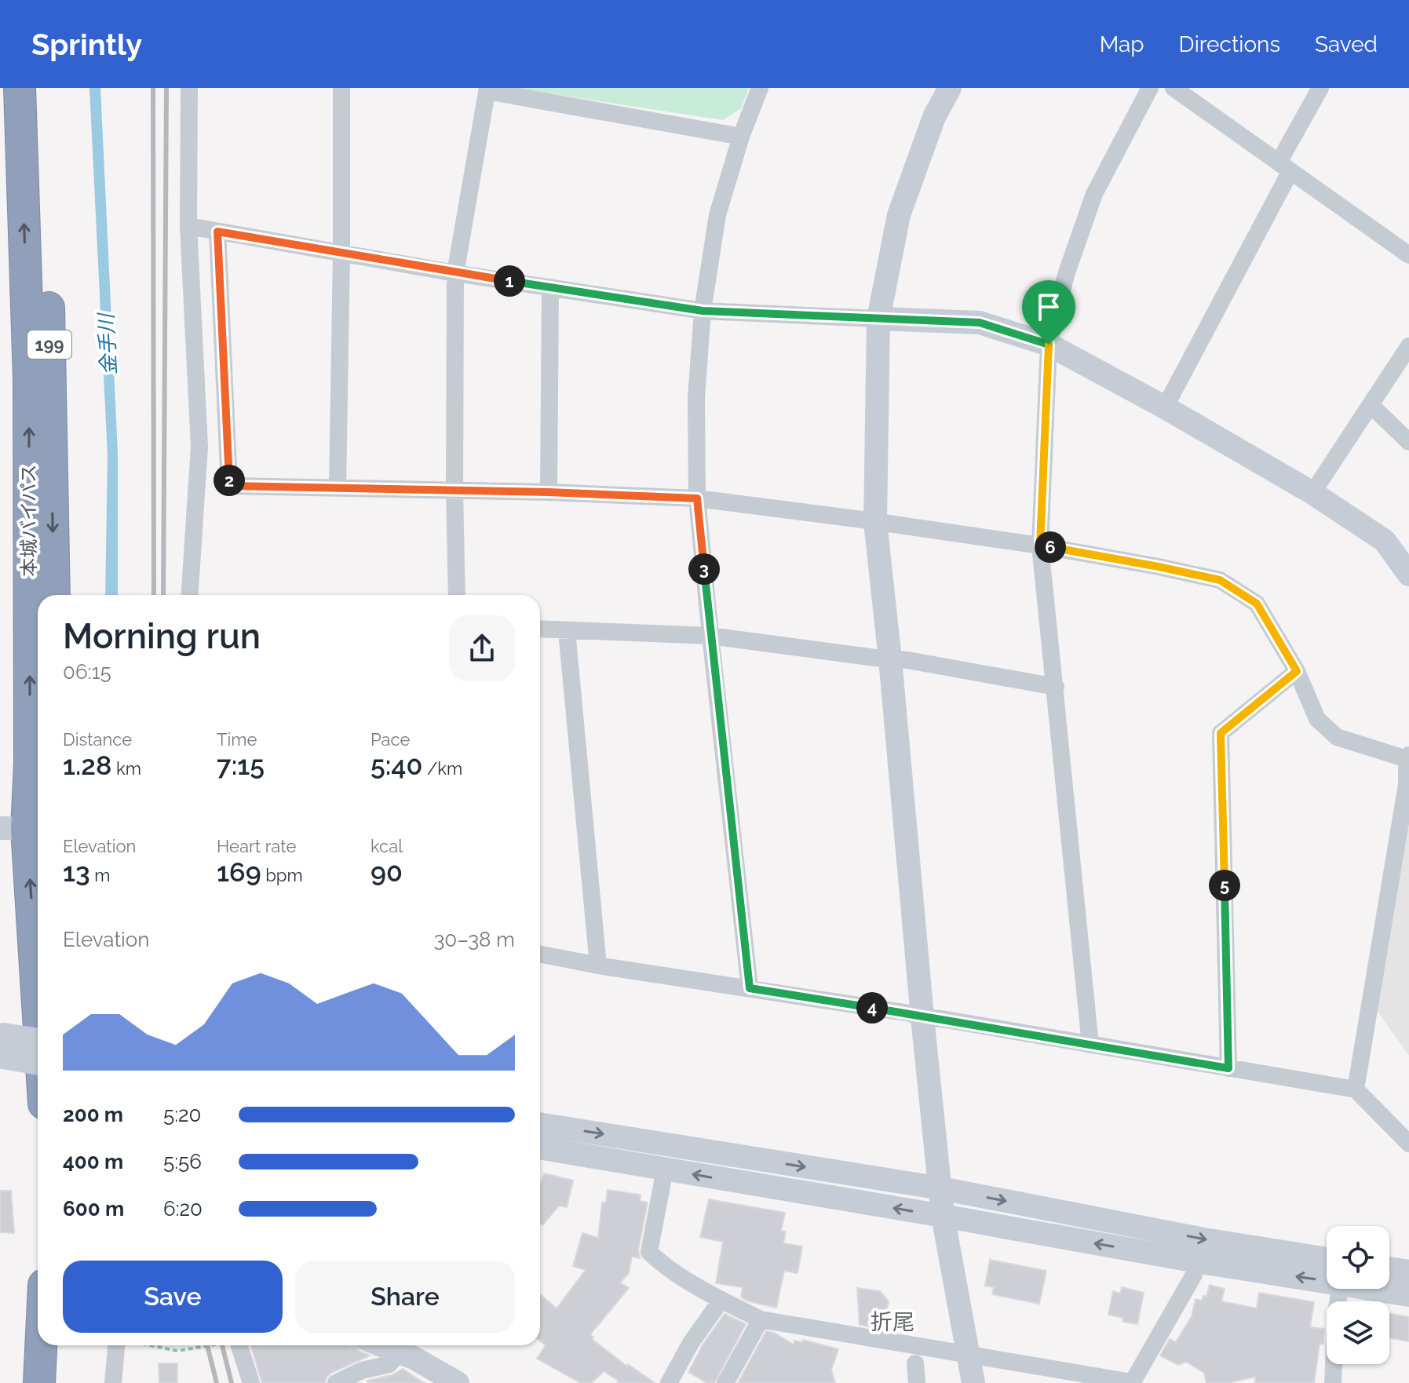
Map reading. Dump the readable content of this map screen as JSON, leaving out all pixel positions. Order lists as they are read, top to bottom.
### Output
{
  "streets": {
    "highway": ["199", "本城バイパス"]
  },
  "districts": ["折尾"],
  "water": ["金手川"],
  "page": {
    "header": "Sprintly",
    "nav": ["Map", "Directions", "Saved"],
    "pins": [
      "1",
      "2",
      "6",
      "3",
      "5",
      "4"
    ],
    "heading": ["Morning run", "06:15"],
    "stats": [
      ["Distance", "1.28 km"],
      ["Time", "7:15"],
      ["Pace", "5:40 /km"],
      ["Elevation", "13 m"],
      ["Heart rate", "169 bpm"],
      ["kcal", "90"]
    ],
    "chart": ["Elevation", "30–38 m"],
    "list": [
      {
        "name": "200 m",
        "note": "5:20"
      },
      {
        "name": "400 m",
        "note": "5:56"
      },
      {
        "name": "600 m",
        "note": "6:20"
      }
    ],
    "buttons": ["Save", "Share"]
  }
}
